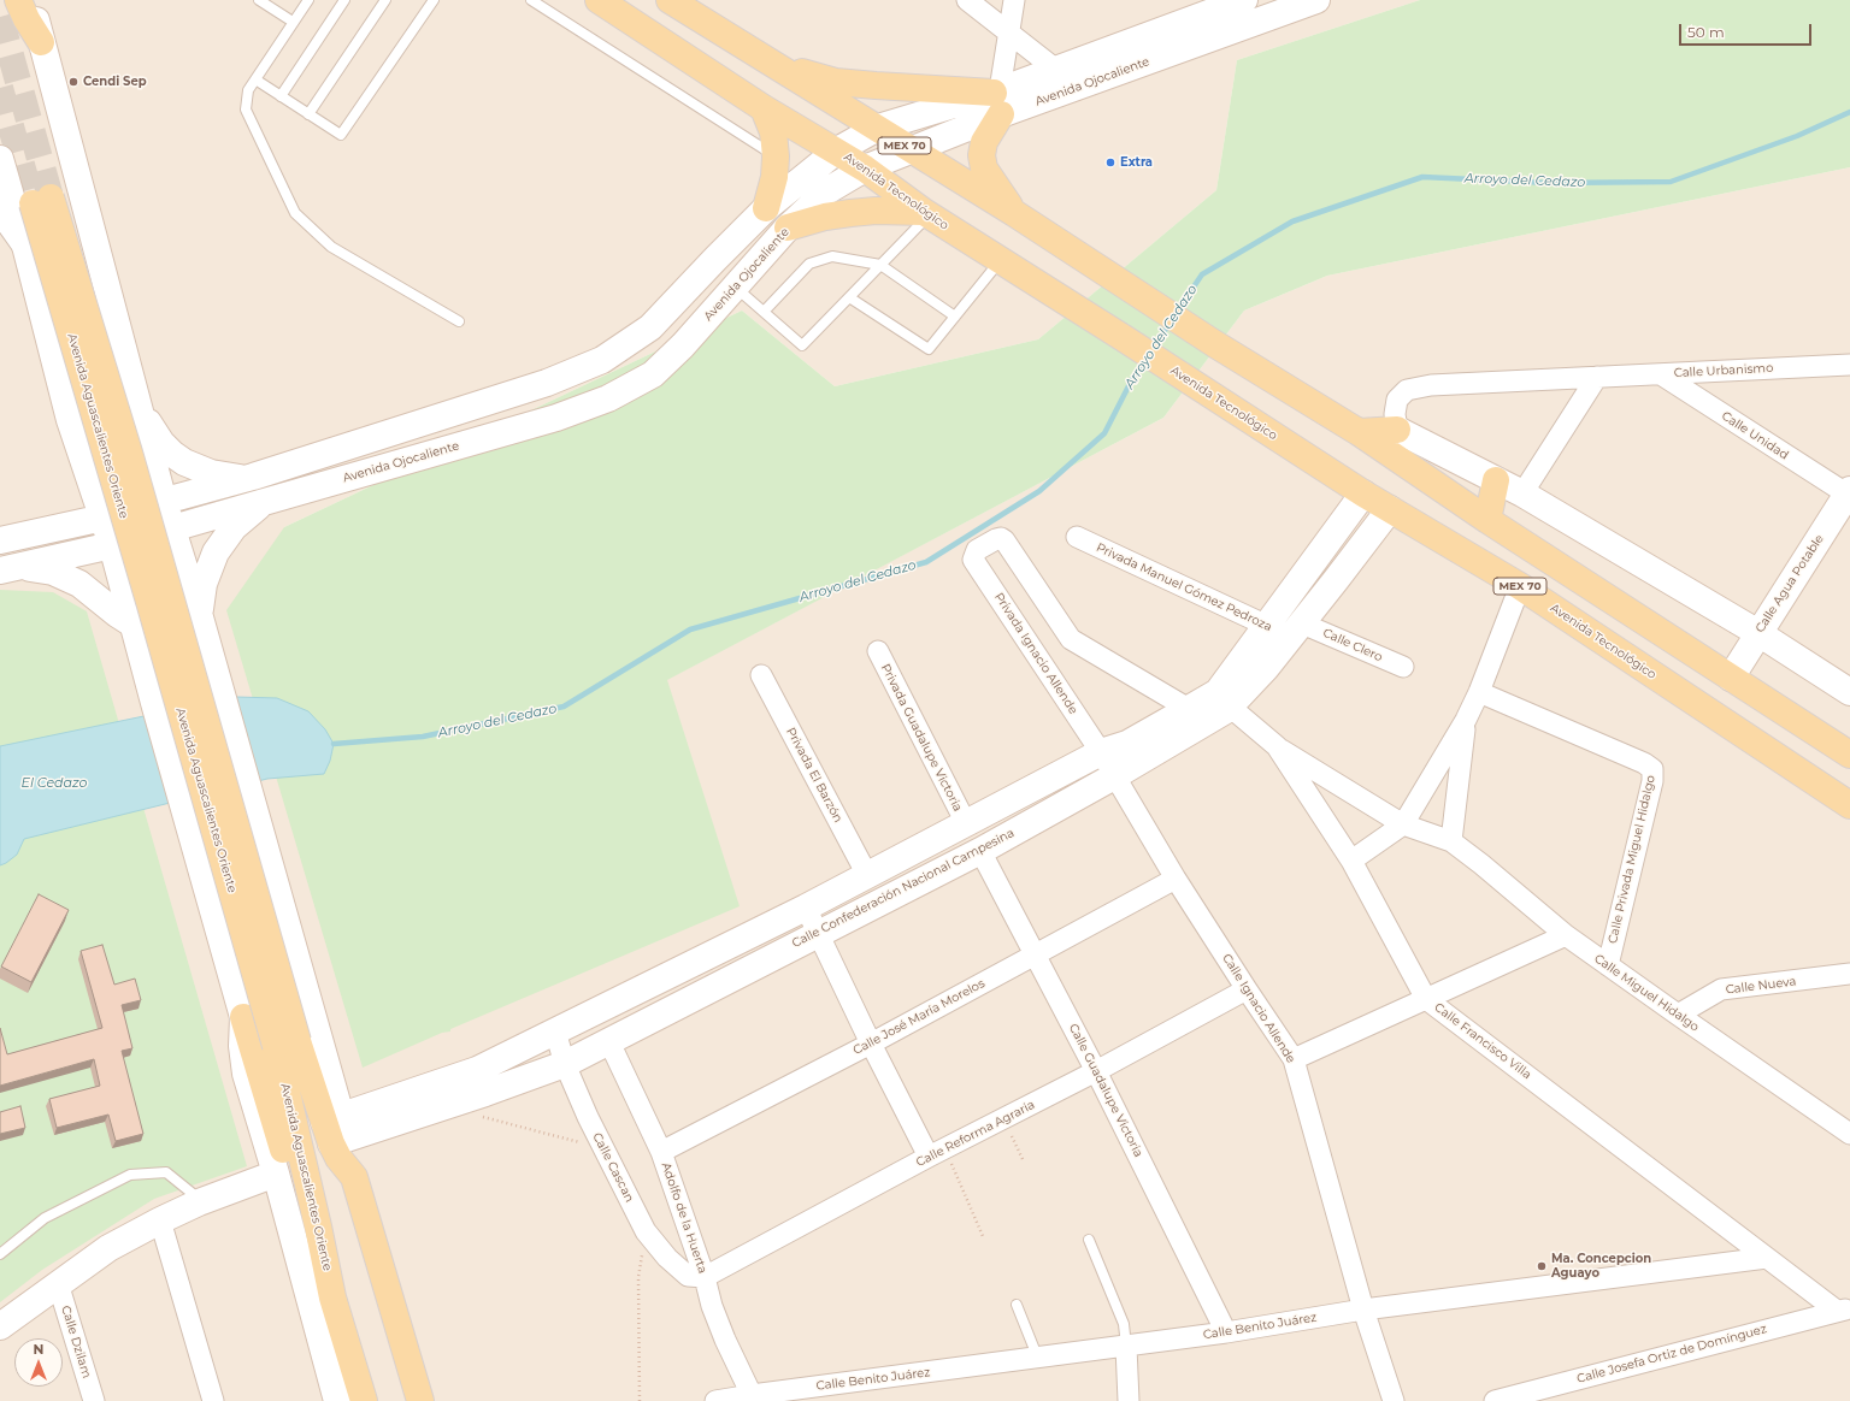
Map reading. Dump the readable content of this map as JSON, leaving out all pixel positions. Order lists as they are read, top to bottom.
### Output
{
  "streets": {
    "main road": ["MEX 70", "Avenida Tecnológico", "Avenida Aguascalientes Oriente"],
    "street": [
      "Avenida Ojocaliente",
      "Calle Urbanismo",
      "Calle Unidad",
      "Calle Agua Potable",
      "Privada Manuel Gómez Pedroza",
      "Calle Clero",
      "Privada Ignacio Allende",
      "Privada Guadalupe Victoria",
      "Privada El Barzón",
      "Calle Privada Miguel Hidalgo",
      "Calle Confederación Nacional Campesina",
      "Calle Nueva",
      "Calle Miguel Hidalgo",
      "Calle Ignacio Allende",
      "Calle José María Morelos",
      "Calle Francisco Villa",
      "Calle Guadalupe Victoria",
      "Calle Reforma Agraria",
      "Calle Cascan",
      "Adolfo de la Huerta",
      "Calle Benito Juárez",
      "Calle Dzilam",
      "Calle Josefa Ortiz de Domínguez"
    ]
  },
  "crossings": [
    ["Avenida Ojocaliente", "MEX 70"],
    ["Avenida Ojocaliente", "Avenida Tecnológico"],
    ["Avenida Ojocaliente", "Avenida Aguascalientes Oriente"],
    ["MEX 70", "Calle Agua Potable"],
    ["Avenida Tecnológico", "Calle Confederación Nacional Campesina"],
    ["Calle Urbanismo", "Calle Unidad"],
    ["Avenida Aguascalientes Oriente", "Calle Confederación Nacional Campesina"],
    ["Calle Unidad", "Calle Agua Potable"],
    ["Privada Manuel Gómez Pedroza", "Calle Clero"],
    ["Privada Manuel Gómez Pedroza", "Calle Confederación Nacional Campesina"],
    ["Calle Clero", "Calle Confederación Nacional Campesina"],
    ["Privada Ignacio Allende", "Calle Confederación Nacional Campesina"],
    ["Privada Ignacio Allende", "Calle Ignacio Allende"],
    ["Privada Guadalupe Victoria", "Calle Confederación Nacional Campesina"],
    ["Privada El Barzón", "Calle Confederación Nacional Campesina"],
    ["Calle Privada Miguel Hidalgo", "Calle Miguel Hidalgo"],
    ["Calle Confederación Nacional Campesina", "Calle Ignacio Allende"],
    ["Calle Confederación Nacional Campesina", "Calle Francisco Villa"],
    ["Calle Confederación Nacional Campesina", "Calle Guadalupe Victoria"],
    ["Calle Confederación Nacional Campesina", "Calle Cascan"],
    ["Calle Confederación Nacional Campesina", "Adolfo de la Huerta"],
    ["Calle Nueva", "Calle Miguel Hidalgo"],
    ["Calle Miguel Hidalgo", "Calle Francisco Villa"],
    ["Calle Ignacio Allende", "Calle José María Morelos"],
    ["Calle Ignacio Allende", "Calle Reforma Agraria"],
    ["Calle Ignacio Allende", "Calle Benito Juárez"],
    ["Calle José María Morelos", "Calle Guadalupe Victoria"],
    ["Calle José María Morelos", "Adolfo de la Huerta"],
    ["Calle Francisco Villa", "Calle Benito Juárez"],
    ["Calle Francisco Villa", "Calle Josefa Ortiz de Domínguez"],
    ["Calle Guadalupe Victoria", "Calle Reforma Agraria"],
    ["Calle Guadalupe Victoria", "Calle Benito Juárez"],
    ["Calle Reforma Agraria", "Calle Cascan"],
    ["Calle Reforma Agraria", "Adolfo de la Huerta"],
    ["Calle Cascan", "Adolfo de la Huerta"],
    ["Adolfo de la Huerta", "Calle Benito Juárez"]
  ],
  "water": ["Arroyo del Cedazo", "El Cedazo"],
  "places": ["Cendi Sep", "Extra", "Ma. Concepcion Aguayo"],
  "scale_bar": "50 m",
  "north": "top"
}
